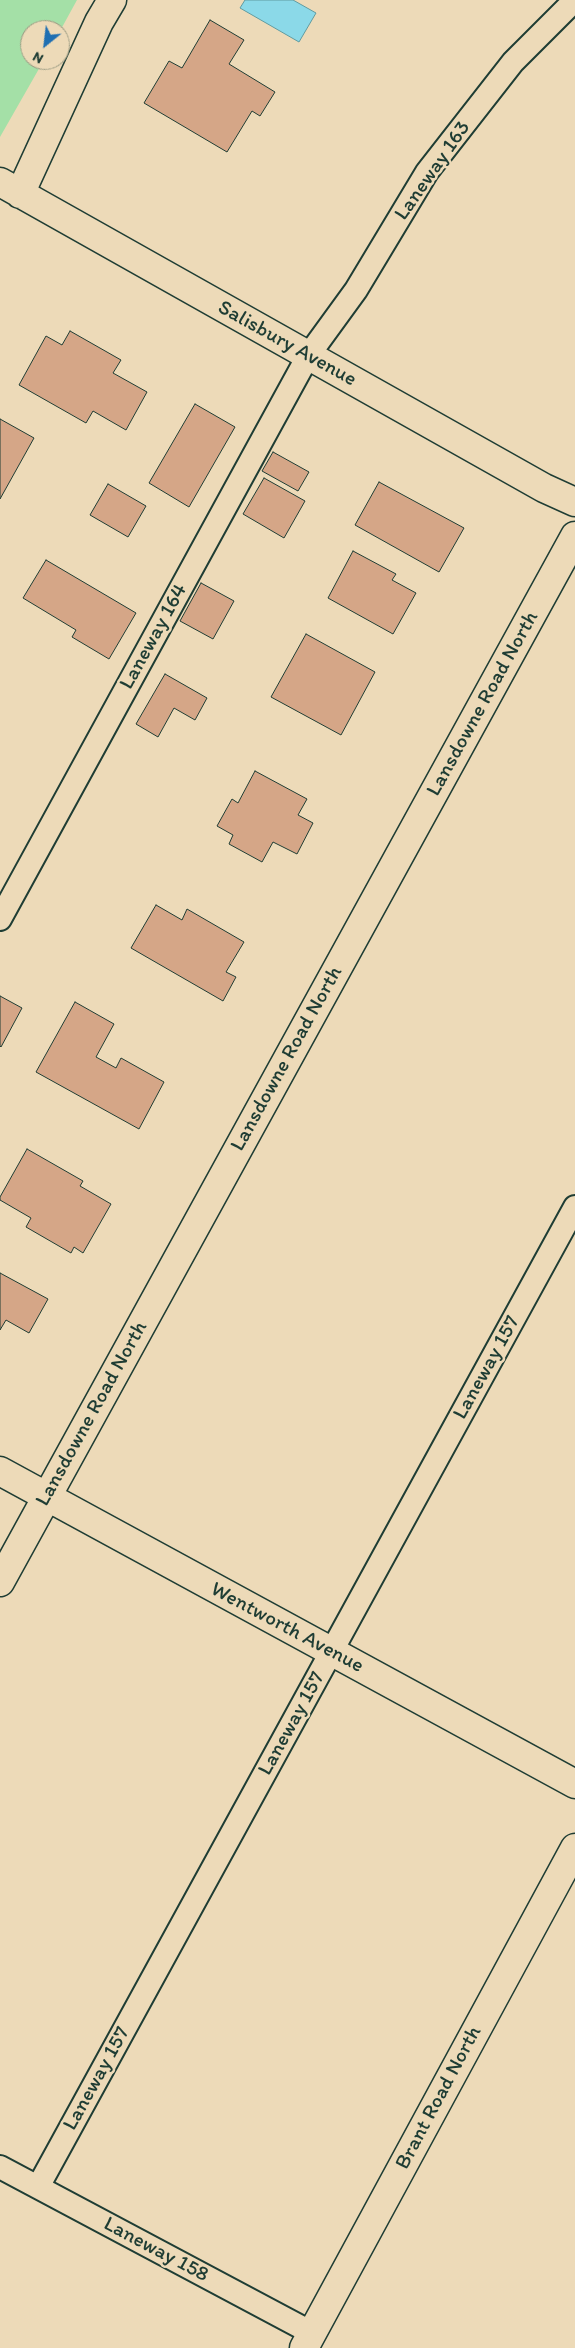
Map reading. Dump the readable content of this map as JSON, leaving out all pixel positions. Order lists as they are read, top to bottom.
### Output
{
  "streets": {
    "street": [
      "Salisbury Avenue",
      "Lansdowne Road North",
      "Wentworth Avenue",
      "Brant Road North"
    ],
    "lane": [
      "Laneway 163",
      "Laneway 164",
      "Laneway 157",
      "Laneway 158"
    ]
  },
  "crossings": [
    ["Laneway 163", "Salisbury Avenue"],
    ["Laneway 163", "Laneway 164"],
    ["Salisbury Avenue", "Laneway 164"],
    ["Lansdowne Road North", "Wentworth Avenue"],
    ["Laneway 157", "Wentworth Avenue"],
    ["Laneway 157", "Laneway 158"],
    ["Brant Road North", "Laneway 158"]
  ],
  "north": "bottom left"
}
